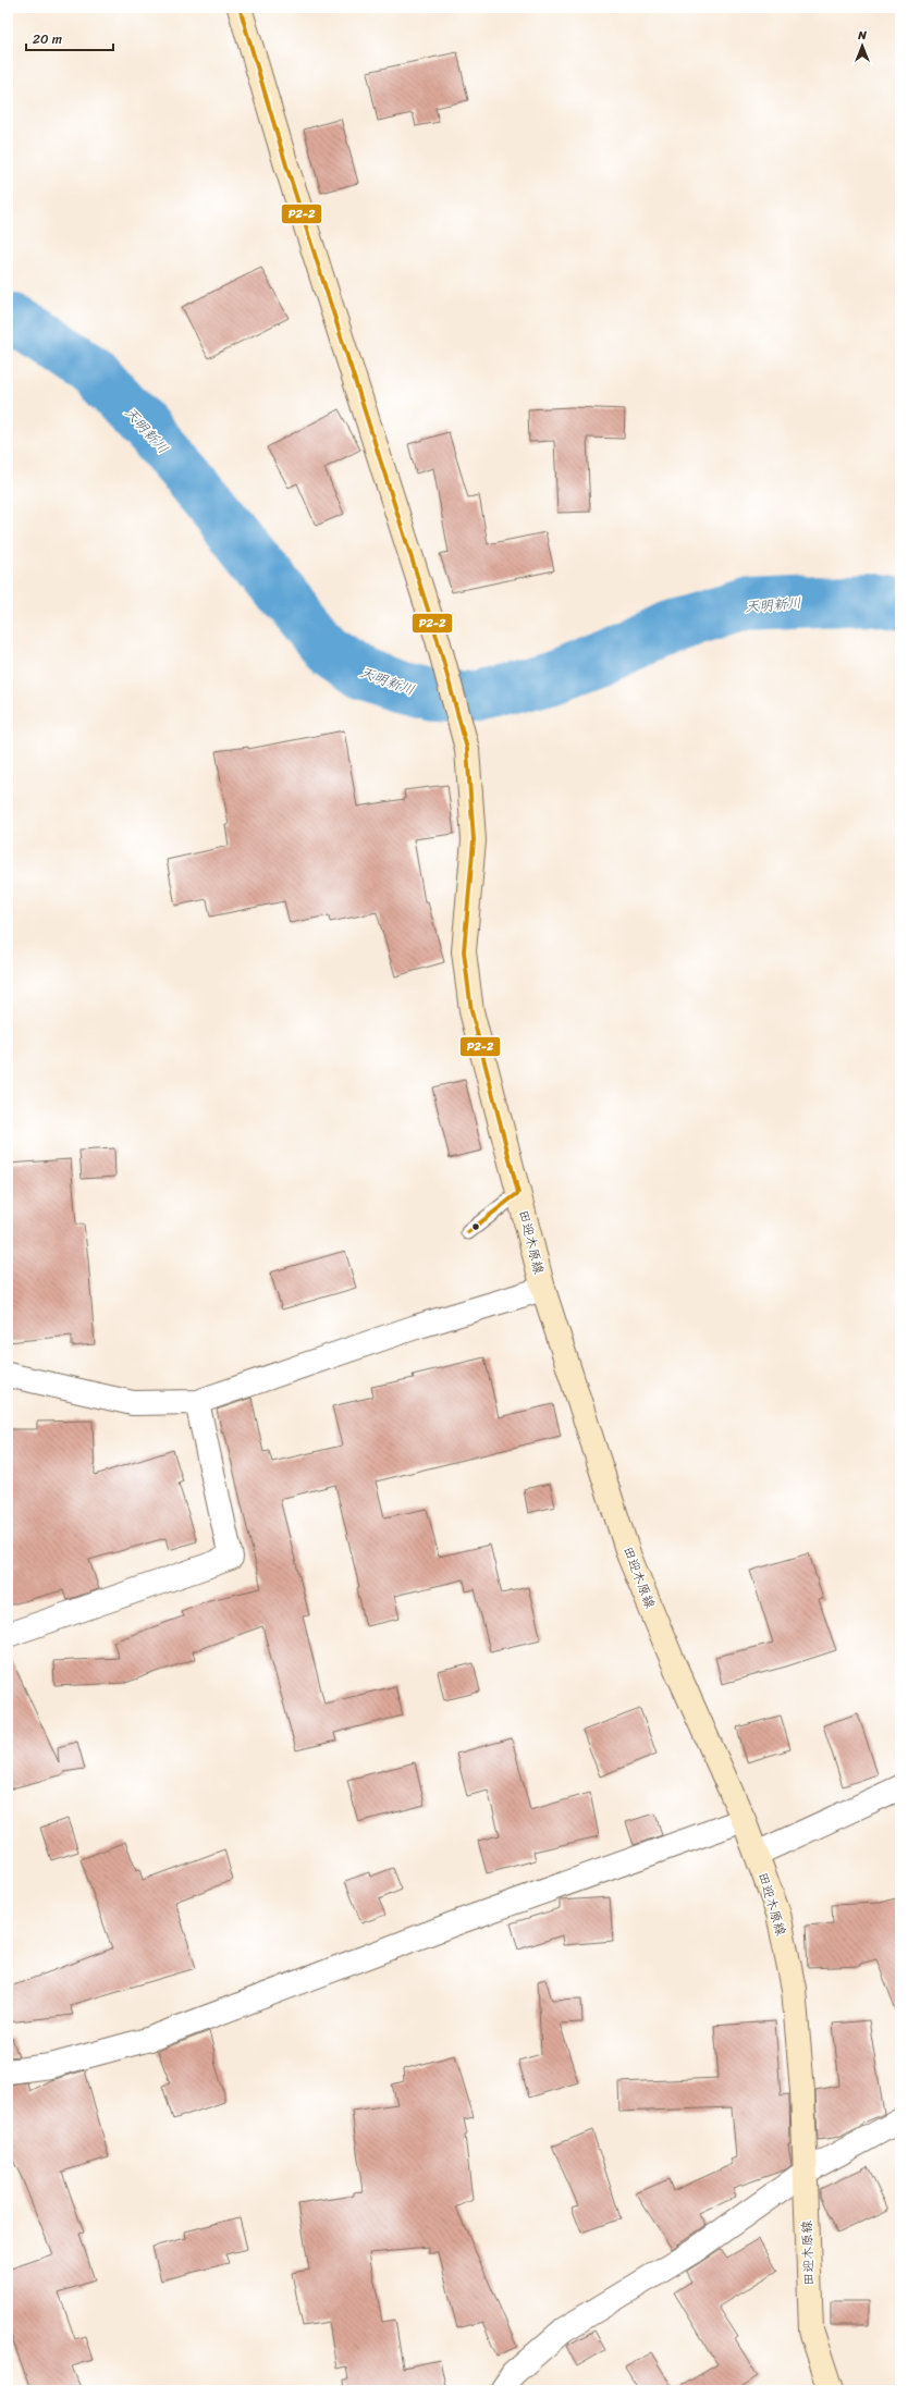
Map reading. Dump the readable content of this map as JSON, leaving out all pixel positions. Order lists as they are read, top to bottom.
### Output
{
  "streets": {
    "main road": ["田迎木原線"]
  },
  "water": ["天明新川"],
  "lines": ["transit line P2-2"],
  "scale_bar": "20 m",
  "north": "top"
}
